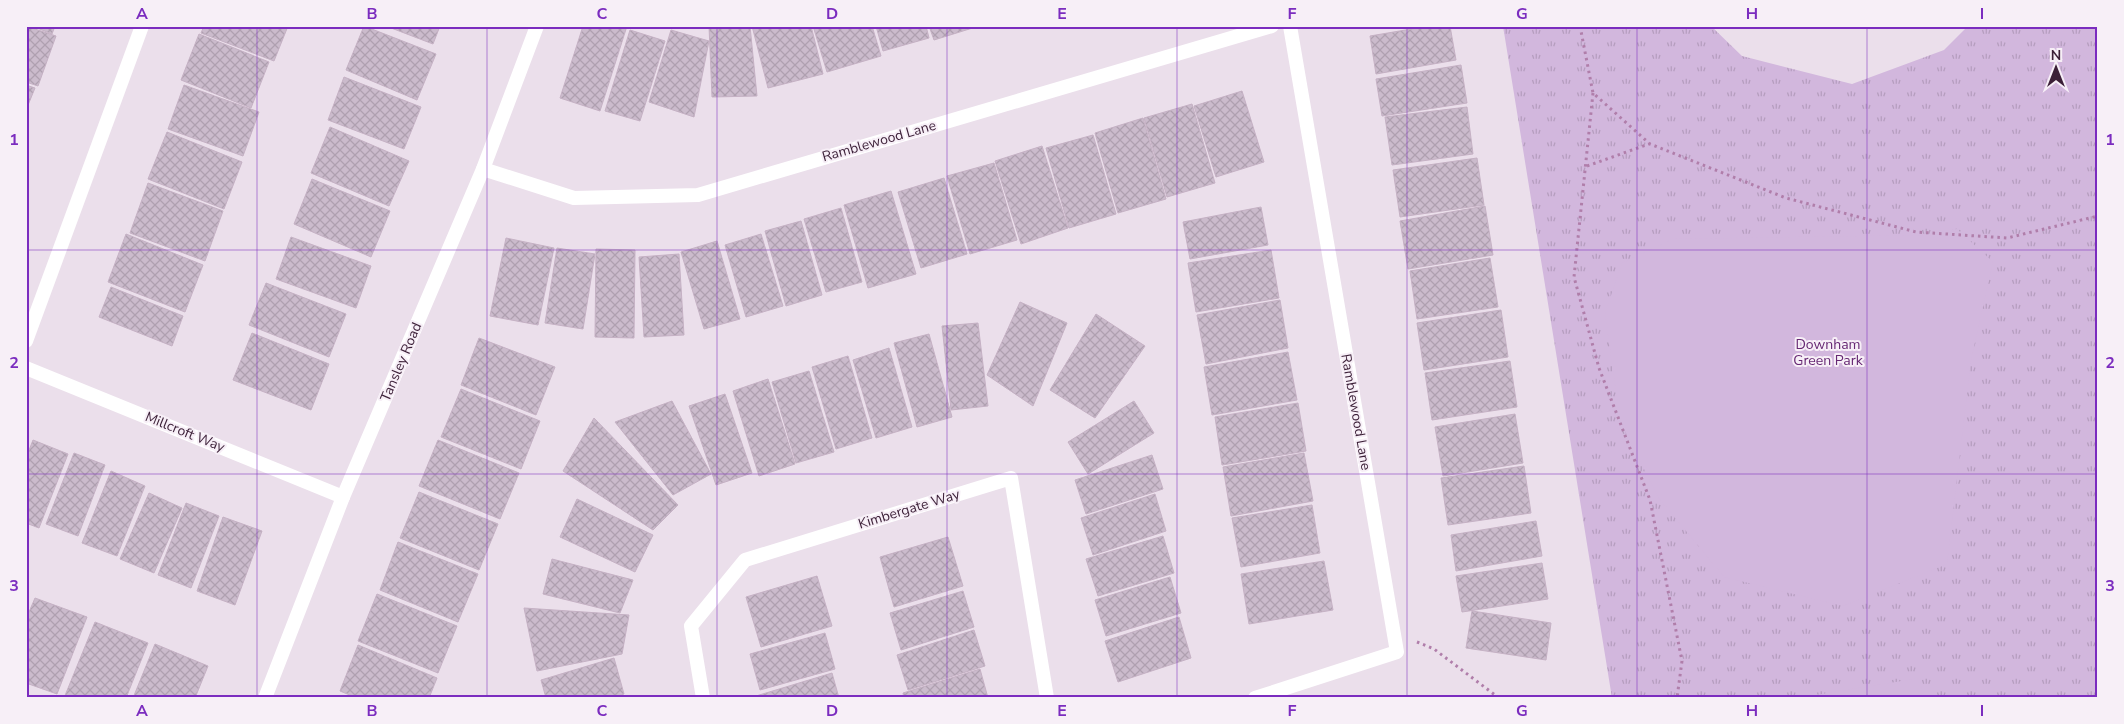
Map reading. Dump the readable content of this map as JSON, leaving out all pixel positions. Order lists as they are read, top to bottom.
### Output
{
  "streets": {
    "street": [
      "Ramblewood Lane",
      "Tansley Road",
      "Millcroft Way",
      "Kimbergate Way"
    ]
  },
  "crossings": [
    ["Ramblewood Lane", "Tansley Road"],
    ["Tansley Road", "Millcroft Way"]
  ],
  "parks": ["Downham Green Park"],
  "north": "top",
  "grid": {
    "columns": [
      "A",
      "B",
      "C",
      "D",
      "E",
      "F",
      "G",
      "H",
      "I"
    ],
    "rows": ["1", "2", "3"]
  }
}
